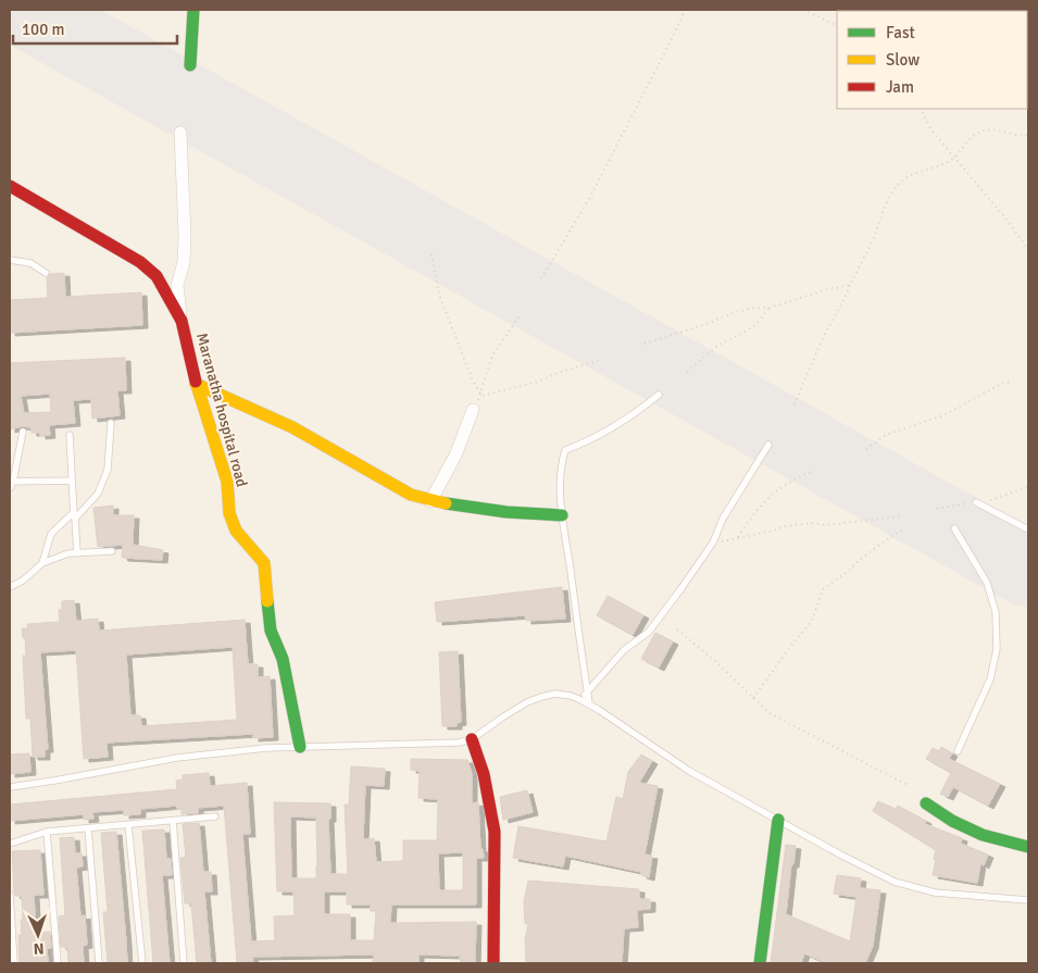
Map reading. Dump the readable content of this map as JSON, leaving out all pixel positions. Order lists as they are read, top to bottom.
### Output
{
  "streets": {
    "street": ["Maranatha hospital road"]
  },
  "legend": ["Fast", "Slow", "Jam"],
  "scale_bar": "100 m",
  "north": "bottom"
}
